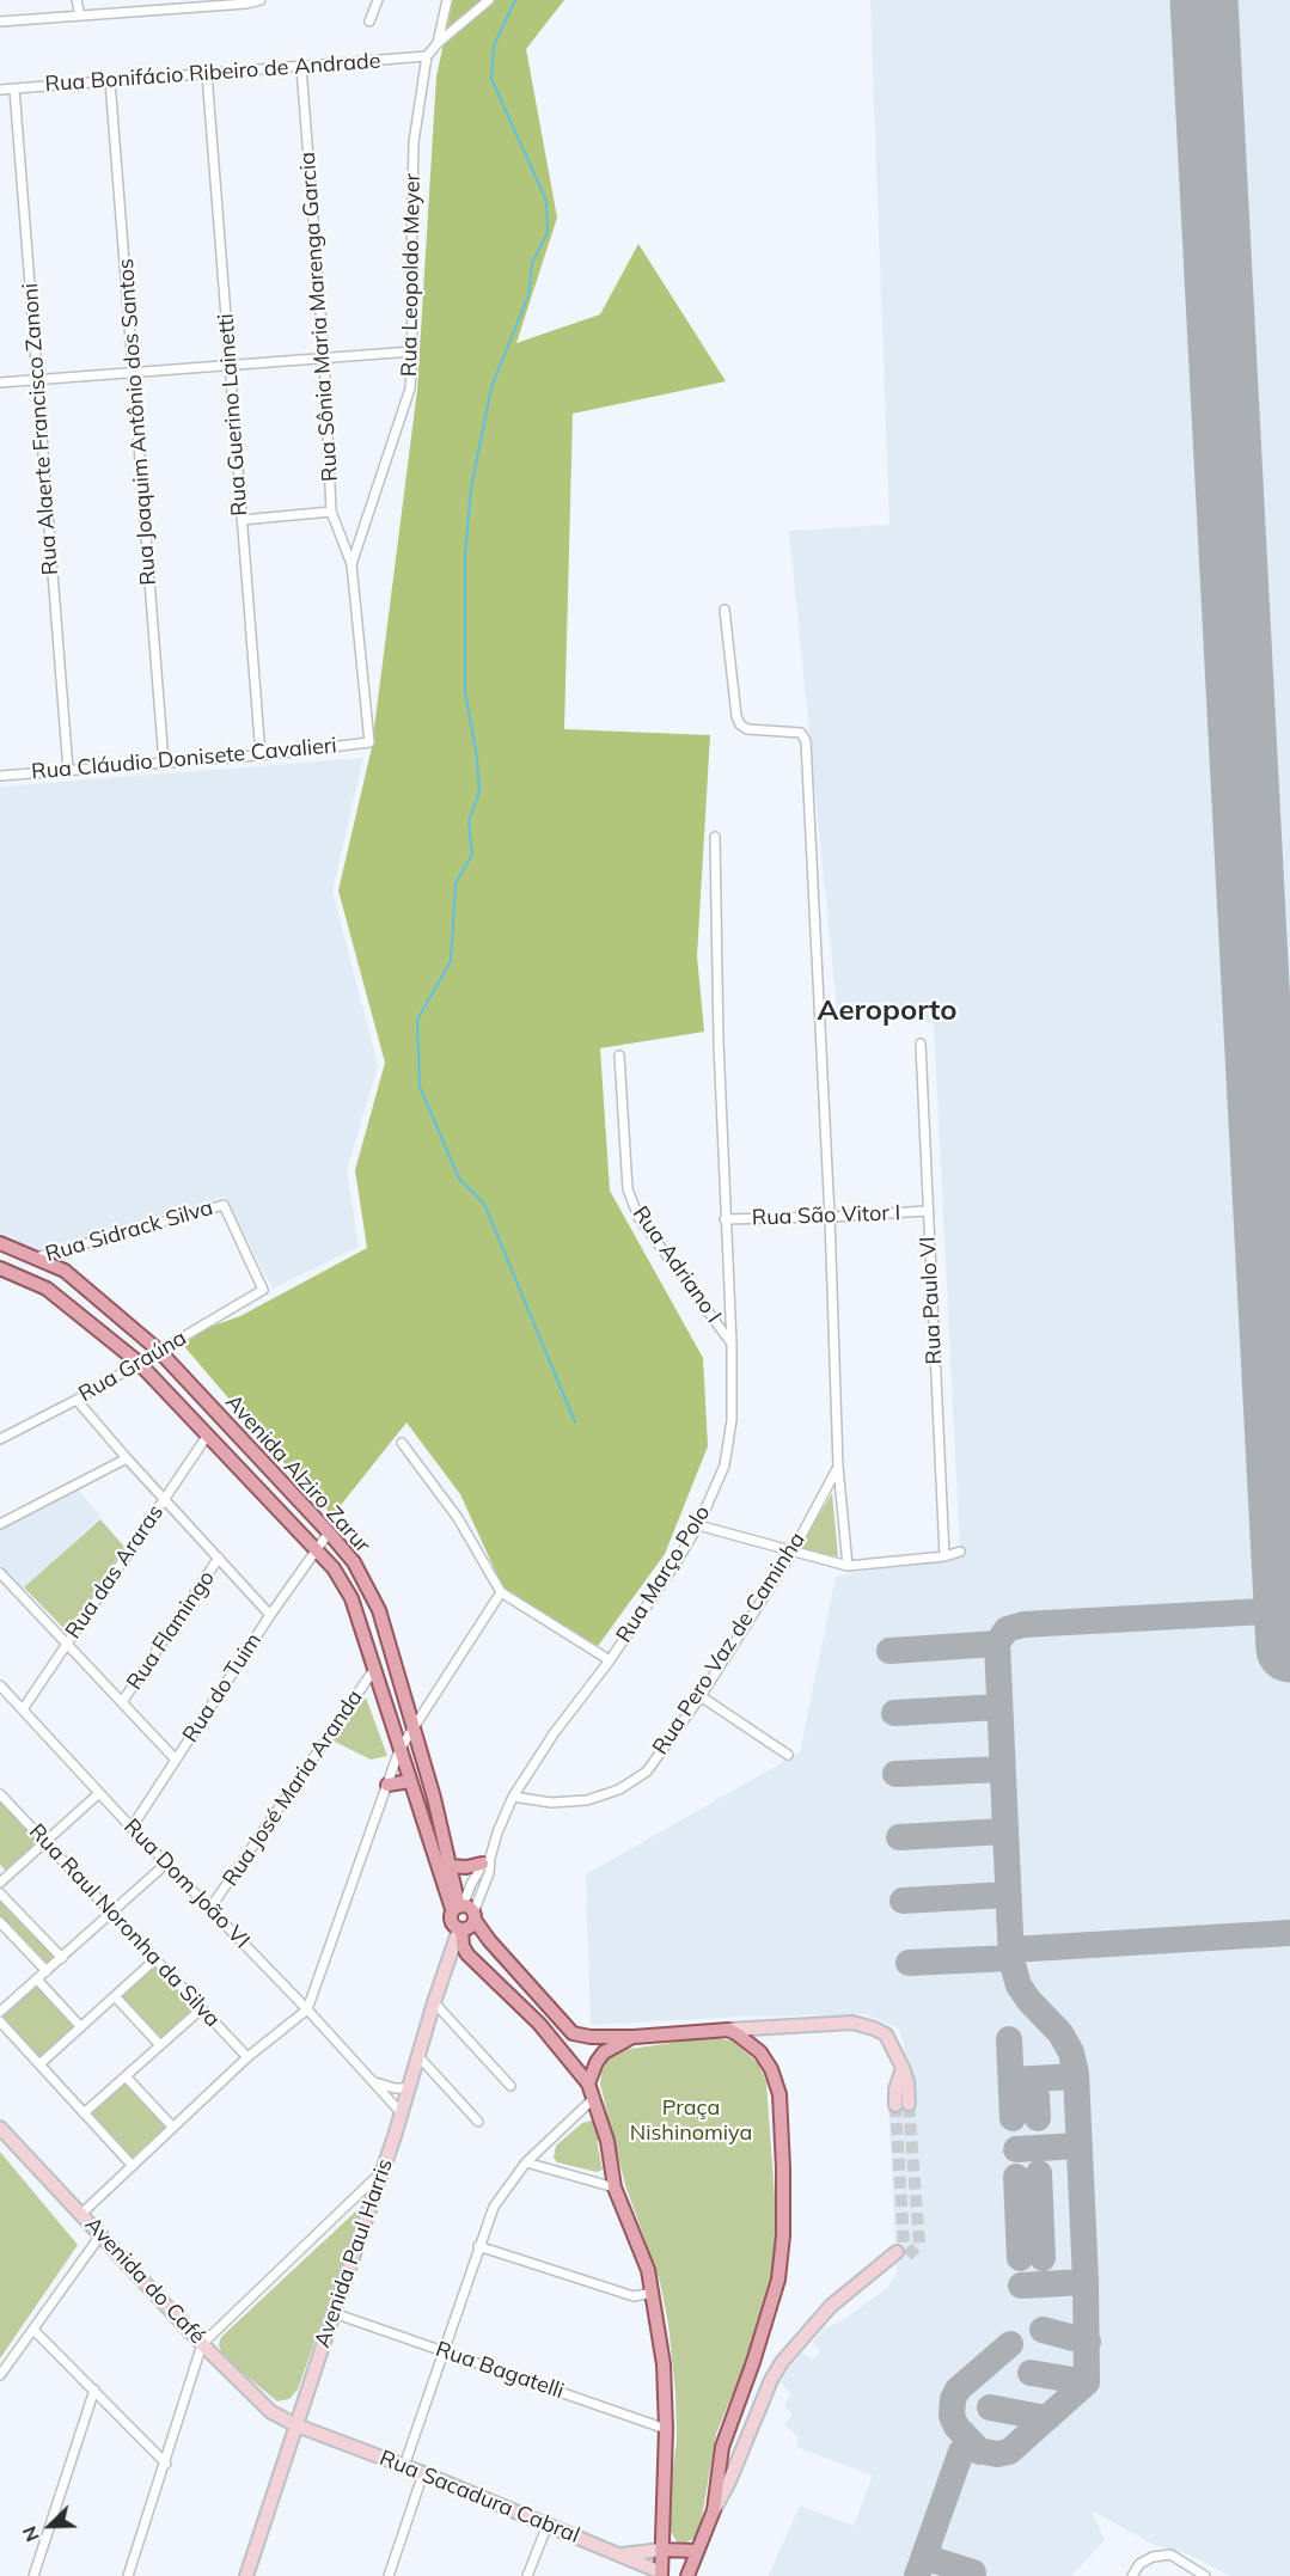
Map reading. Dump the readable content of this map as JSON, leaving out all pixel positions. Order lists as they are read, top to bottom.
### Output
{
  "streets": {
    "main road": ["Avenida Alziro Zarur"],
    "street": [
      "Rua Bonifácio Ribeiro de Andrade",
      "Rua Leopoldo Meyer",
      "Rua Sônia Maria Marenga Garcia",
      "Rua Guerino Lainetti",
      "Rua Joaquim Antônio dos Santos",
      "Rua Alaerte Francisco Zanoni",
      "Rua Cláudio Donisete Cavalieri",
      "Rua São Vitor I",
      "Rua Sidrack Silva",
      "Rua Adriano I",
      "Rua Paulo VI",
      "Rua Graúna",
      "Rua das Araras",
      "Rua Março Polo",
      "Rua Flamingo",
      "Rua Pero Vaz de Caminha",
      "Rua do Tuim",
      "Rua José Maria Aranda",
      "Rua Dom João VI",
      "Rua Raul Noronha da Silva",
      "Avenida Paul Harris",
      "Avenida do Café",
      "Rua Bagatelli",
      "Rua Sacadura Cabral"
    ]
  },
  "crossings": [
    ["Rua Bonifácio Ribeiro de Andrade", "Rua Leopoldo Meyer"],
    ["Rua Bonifácio Ribeiro de Andrade", "Rua Sônia Maria Marenga Garcia"],
    ["Rua Bonifácio Ribeiro de Andrade", "Rua Guerino Lainetti"],
    ["Rua Bonifácio Ribeiro de Andrade", "Rua Joaquim Antônio dos Santos"],
    ["Rua Bonifácio Ribeiro de Andrade", "Rua Alaerte Francisco Zanoni"],
    ["Rua Leopoldo Meyer", "Rua Sônia Maria Marenga Garcia"],
    ["Rua Leopoldo Meyer", "Rua Cláudio Donisete Cavalieri"],
    ["Rua Guerino Lainetti", "Rua Cláudio Donisete Cavalieri"],
    ["Rua Joaquim Antônio dos Santos", "Rua Cláudio Donisete Cavalieri"],
    ["Rua Alaerte Francisco Zanoni", "Rua Cláudio Donisete Cavalieri"],
    ["Rua São Vitor I", "Rua Paulo VI"],
    ["Rua São Vitor I", "Rua Março Polo"],
    ["Rua Sidrack Silva", "Rua Graúna"],
    ["Rua Sidrack Silva", "Avenida Alziro Zarur"],
    ["Rua Adriano I", "Rua Março Polo"],
    ["Rua Graúna", "Avenida Alziro Zarur"],
    ["Avenida Alziro Zarur", "Rua das Araras"],
    ["Avenida Alziro Zarur", "Rua Março Polo"],
    ["Avenida Alziro Zarur", "Rua do Tuim"],
    ["Avenida Alziro Zarur", "Rua José Maria Aranda"],
    ["Rua das Araras", "Rua Dom João VI"],
    ["Rua Março Polo", "Rua Pero Vaz de Caminha"],
    ["Rua do Tuim", "Rua Dom João VI"],
    ["Rua José Maria Aranda", "Rua Dom João VI"],
    ["Rua Dom João VI", "Avenida Paul Harris"],
    ["Avenida Paul Harris", "Avenida do Café"],
    ["Avenida Paul Harris", "Rua Bagatelli"],
    ["Avenida Paul Harris", "Rua Sacadura Cabral"],
    ["Avenida do Café", "Rua Sacadura Cabral"]
  ],
  "districts": ["Aeroporto"],
  "parks": ["Praça Nishinomiya"],
  "north": "bottom left"
}
